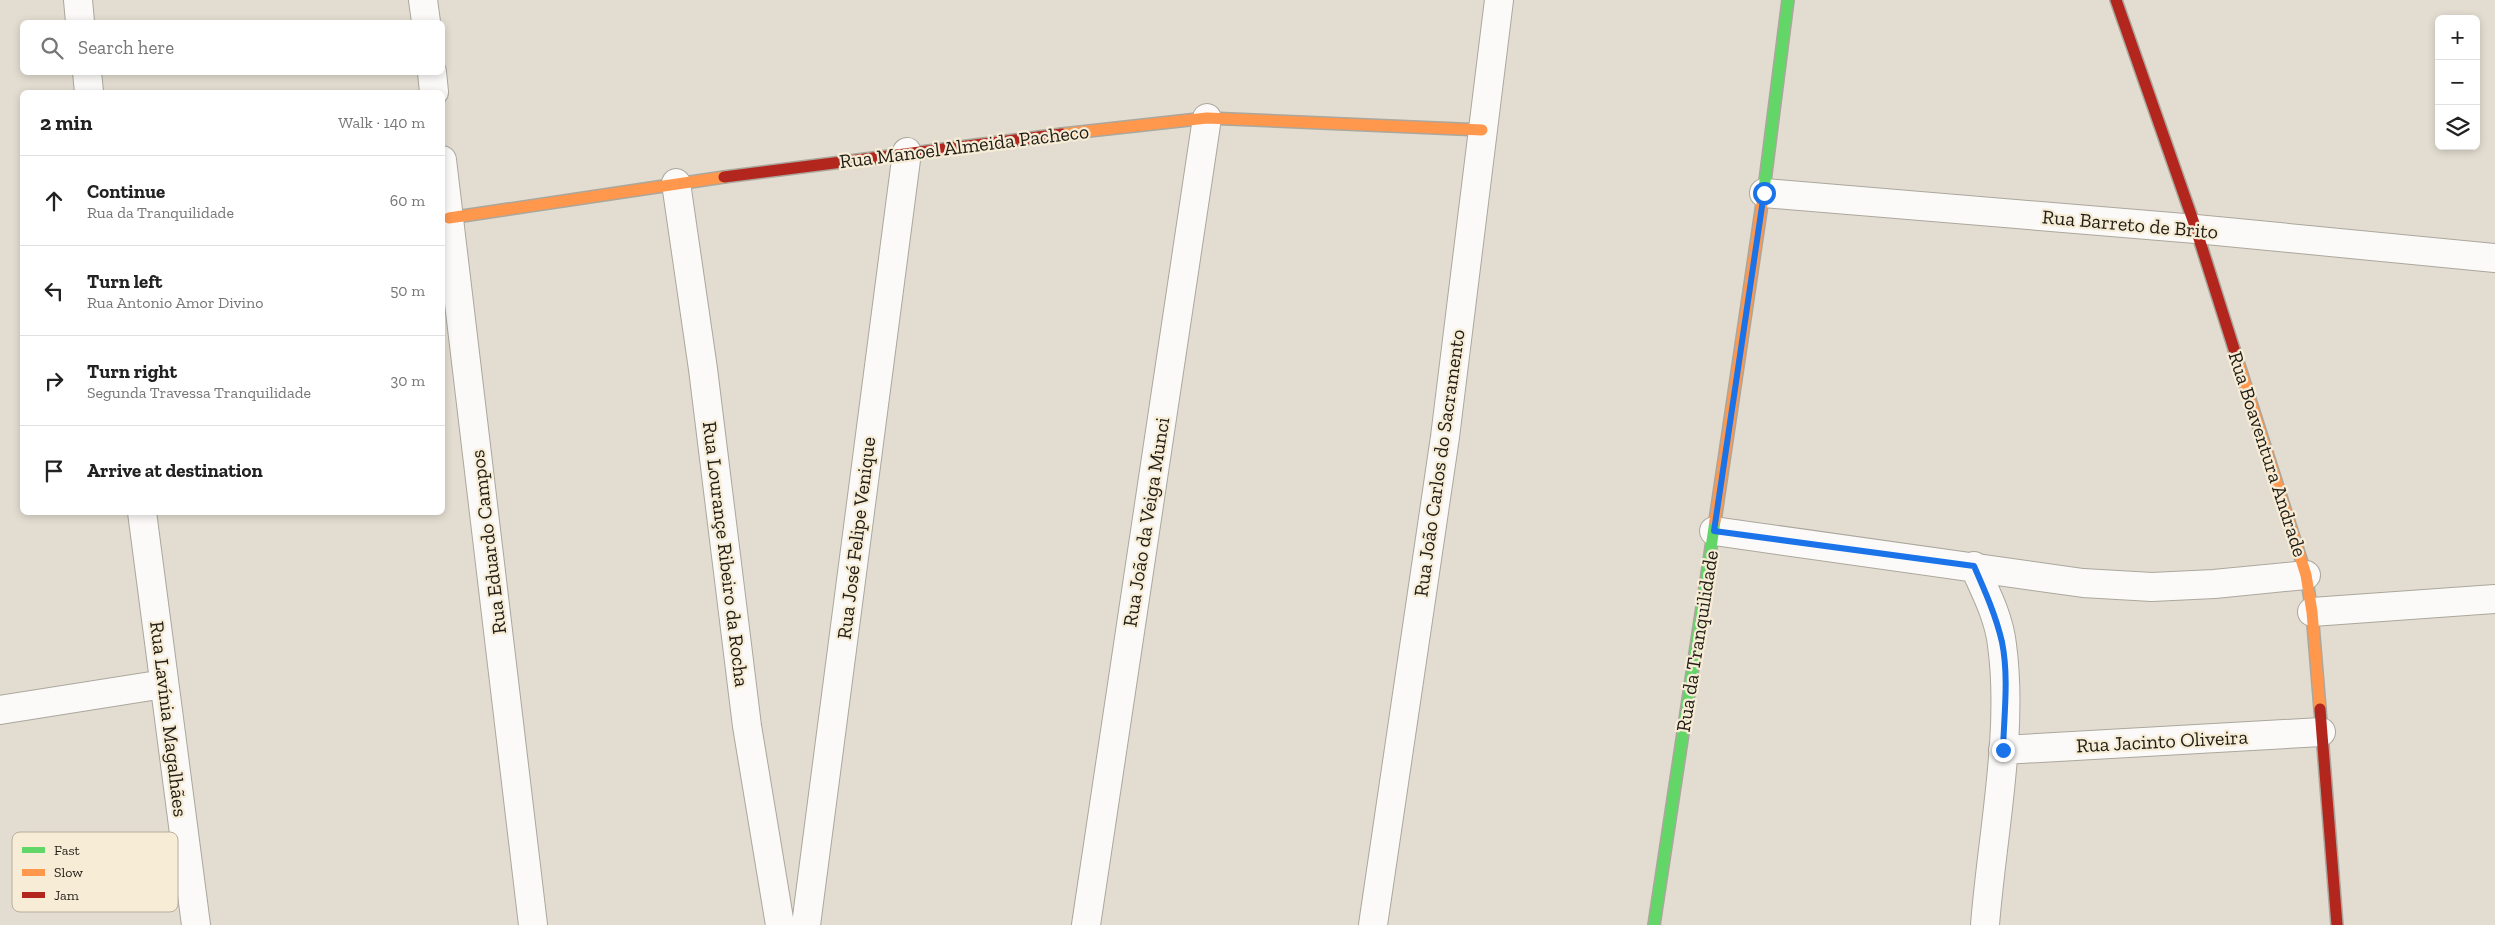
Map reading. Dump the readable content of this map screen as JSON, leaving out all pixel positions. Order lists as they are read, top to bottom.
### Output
{
  "streets": {
    "street": [
      "Rua Manoel Almeida Pacheco",
      "Rua Barreto de Brito",
      "Rua Boaventura Andrade",
      "Rua João Carlos do Sacramento",
      "Rua João da Veiga Munci",
      "Rua José Felipe Venique",
      "Rua Eduardo Campos",
      "Rua Lourançe Ribeiro da Rocha",
      "Rua da Tranquilidade",
      "Rua Lavínia Magalhães",
      "Rua Jacinto Oliveira"
    ]
  },
  "crossings": [
    ["Rua Manoel Almeida Pacheco", "Rua João Carlos do Sacramento"],
    ["Rua Manoel Almeida Pacheco", "Rua João da Veiga Munci"],
    ["Rua Manoel Almeida Pacheco", "Rua José Felipe Venique"],
    ["Rua Manoel Almeida Pacheco", "Rua Eduardo Campos"],
    ["Rua Manoel Almeida Pacheco", "Rua Lourançe Ribeiro da Rocha"],
    ["Rua Barreto de Brito", "Rua Boaventura Andrade"],
    ["Rua Barreto de Brito", "Rua da Tranquilidade"],
    ["Rua Boaventura Andrade", "Rua Jacinto Oliveira"]
  ],
  "legend": ["Fast", "Slow", "Jam"],
  "page": {
    "map_buttons": ["+", "−"],
    "search": "Search here",
    "heading": ["2 min", "Walk · 140 m"],
    "list": [
      ["Continue", "Rua da Tranquilidade", "60 m"],
      ["Turn left", "Rua Antonio Amor Divino", "50 m"],
      ["Turn right", "Segunda Travessa Tranquilidade", "30 m"],
      "Arrive at destination"
    ]
  }
}
